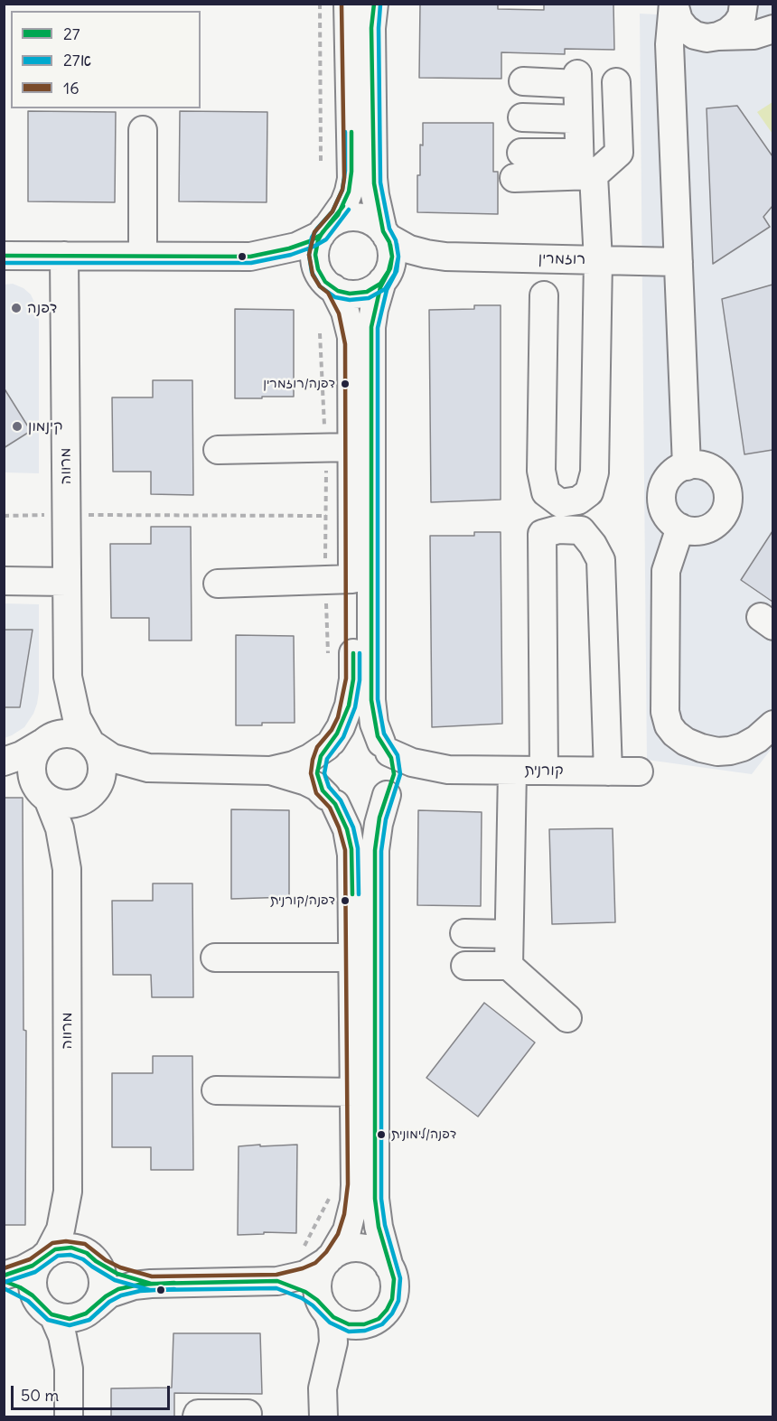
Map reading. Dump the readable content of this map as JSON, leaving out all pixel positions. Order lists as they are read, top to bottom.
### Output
{
  "streets": {
    "street": ["רוזמרין", "מרווה", "קורנית"]
  },
  "places": [
    "דפנה",
    "דפנה/רוזמרין",
    "קינמון",
    "דפנה/קורנית",
    "דפנה/לימונית"
  ],
  "lines": ["transit line 27", "transit line 16", "transit line 27א"],
  "legend": ["27", "27א", "16"],
  "scale_bar": "50 m"
}
